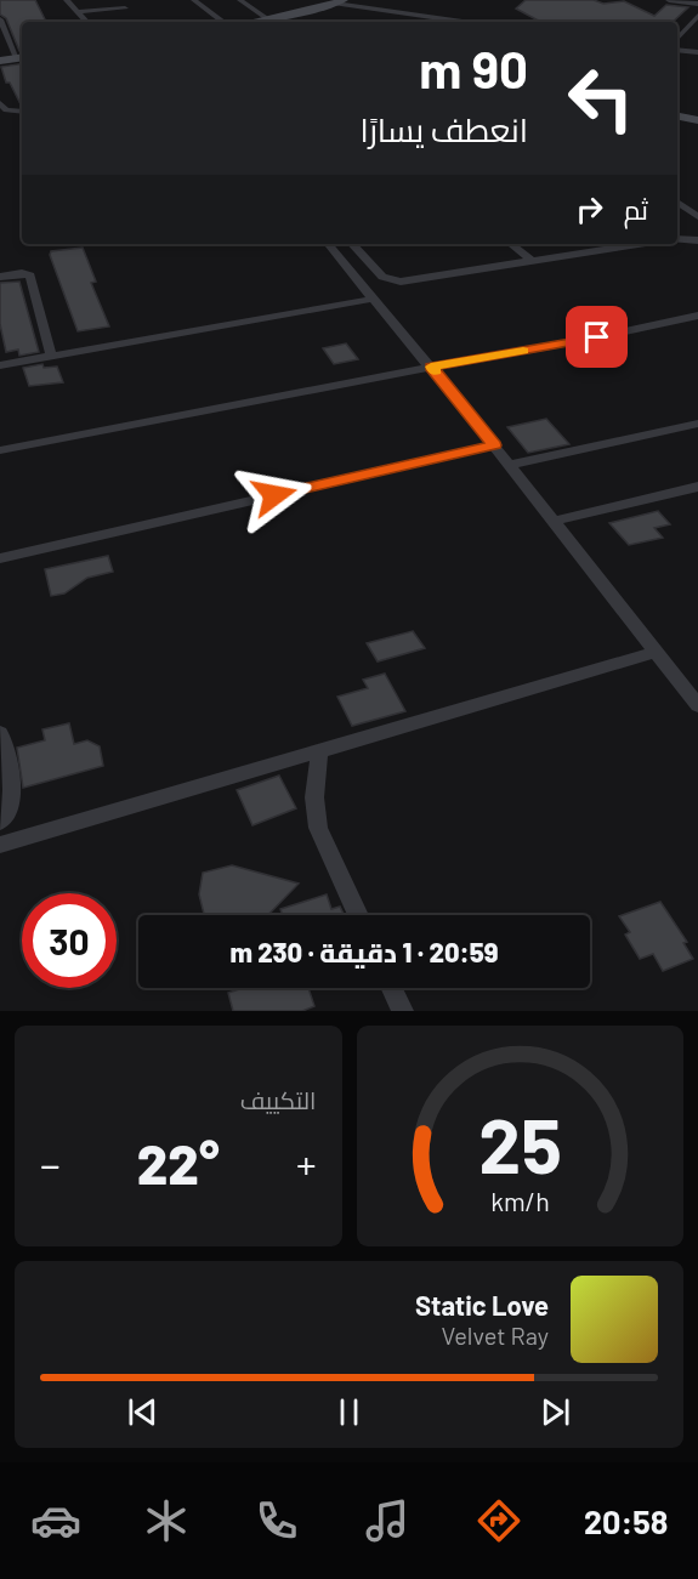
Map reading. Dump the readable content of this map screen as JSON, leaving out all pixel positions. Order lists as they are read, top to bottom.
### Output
{
  "page": {
    "turn": ["90 m", "انعطف يسارًا"],
    "then": "ثم",
    "limit": "30",
    "trip": "20:59 · 1 دقيقة · 230 m",
    "tile": "التكييف",
    "heat": ["−", "22°", "+"],
    "song": ["Static Love", "Velvet Ray"],
    "tabs": "20:58",
    "gauge": ["25", "km/h"]
  }
}
